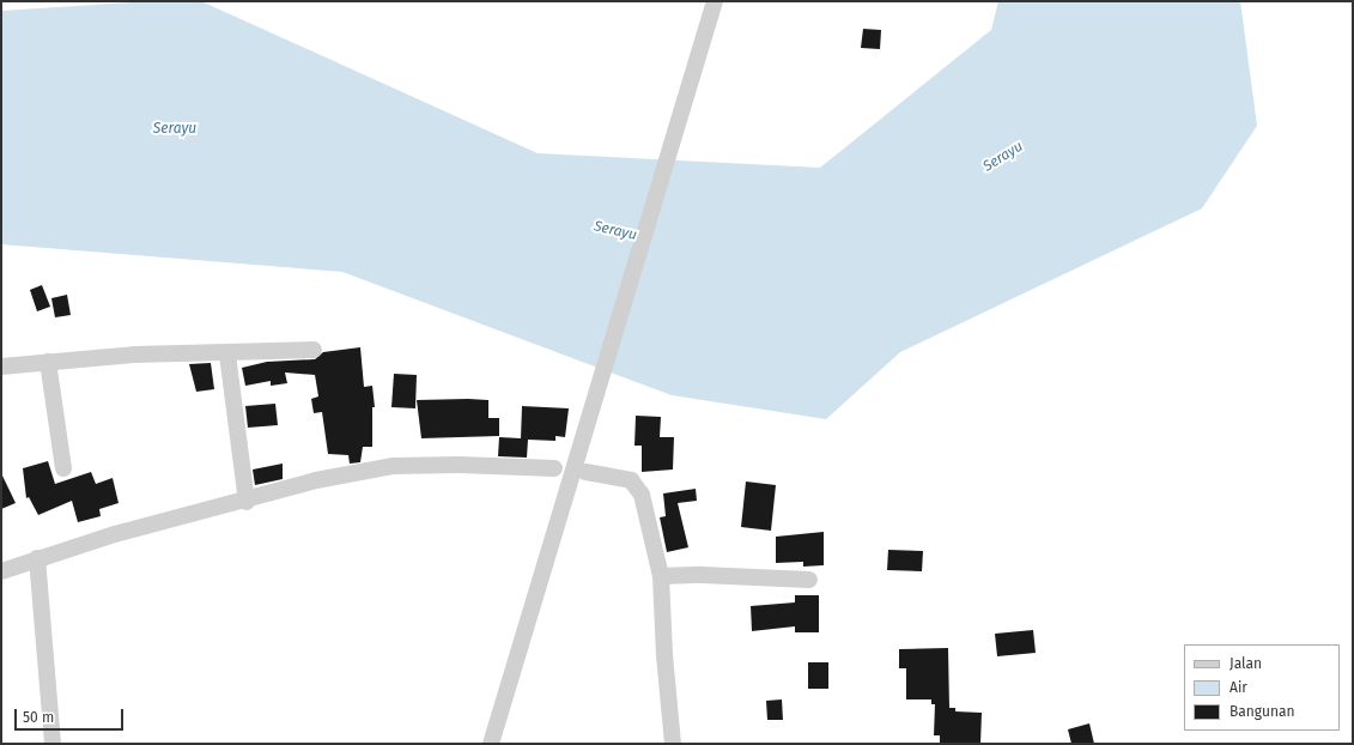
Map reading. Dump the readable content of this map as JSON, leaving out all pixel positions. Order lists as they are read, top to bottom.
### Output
{
  "water": ["Serayu"],
  "legend": ["Jalan", "Air", "Bangunan"],
  "scale_bar": "50 m"
}
